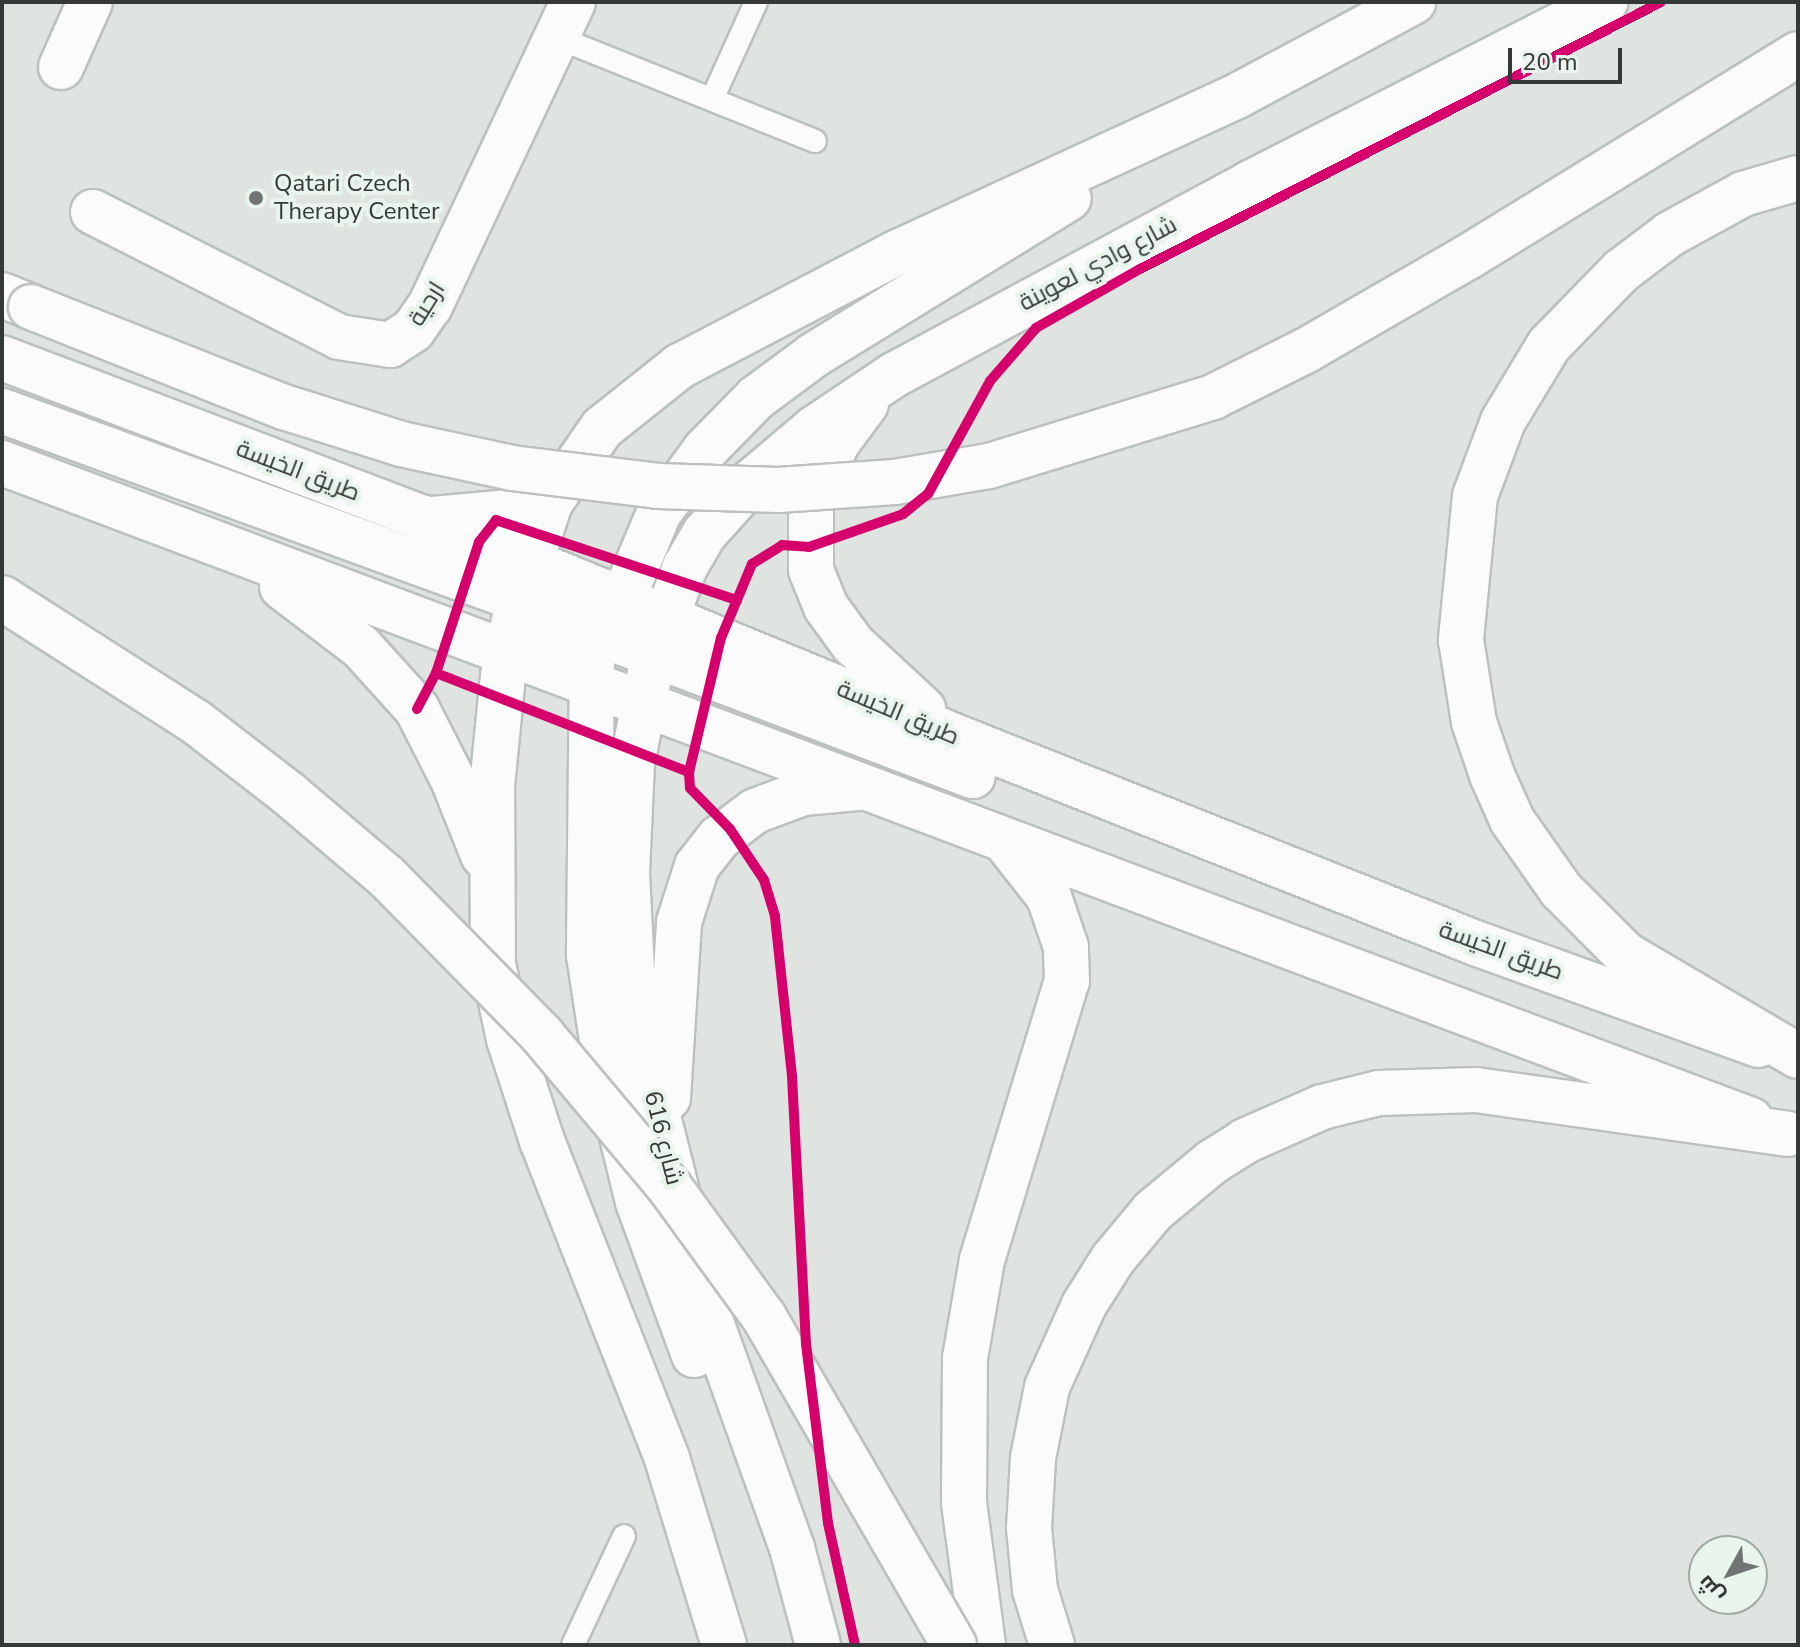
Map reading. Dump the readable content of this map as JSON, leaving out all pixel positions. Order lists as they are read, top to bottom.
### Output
{
  "streets": {
    "main road": [
      "شارع وادي لعوينة",
      "ارحية",
      "طريق الخيسة",
      "شارع 616"
    ]
  },
  "crossings": [
    ["شارع وادي لعوينة", "طريق الخيسة"],
    ["شارع وادي لعوينة", "شارع 616"],
    ["طريق الخيسة", "شارع 616"]
  ],
  "places": ["Qatari Czech Therapy Center"],
  "scale_bar": "20 m",
  "north": "bottom left"
}
